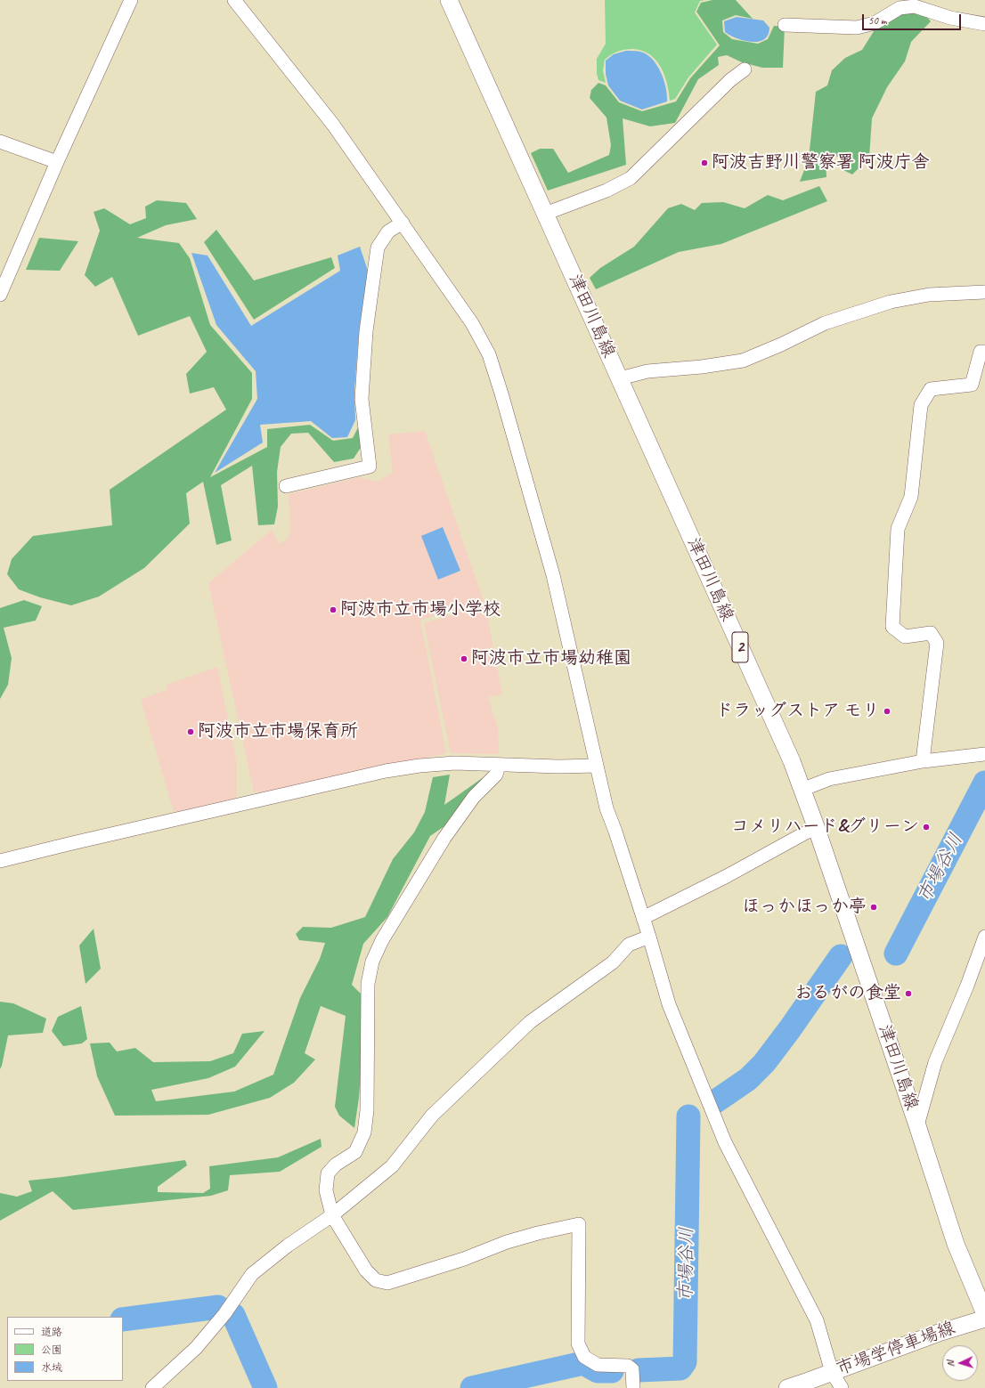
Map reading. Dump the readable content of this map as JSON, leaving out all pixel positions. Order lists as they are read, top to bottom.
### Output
{
  "streets": {
    "main road": ["津田川島線", "2", "市場学停車場線"]
  },
  "water": ["市場谷川"],
  "places": [
    "阿波吉野川警察署 阿波庁舎",
    "阿波市立市場小学校",
    "阿波市立市場幼稚園",
    "ドラッグストア モリ",
    "阿波市立市場保育所",
    "コメリハード&グリーン",
    "ほっかほっか亭",
    "おるがの食堂"
  ],
  "legend": ["道路", "公園", "水域"],
  "scale_bar": "50 m",
  "north": "left"
}
